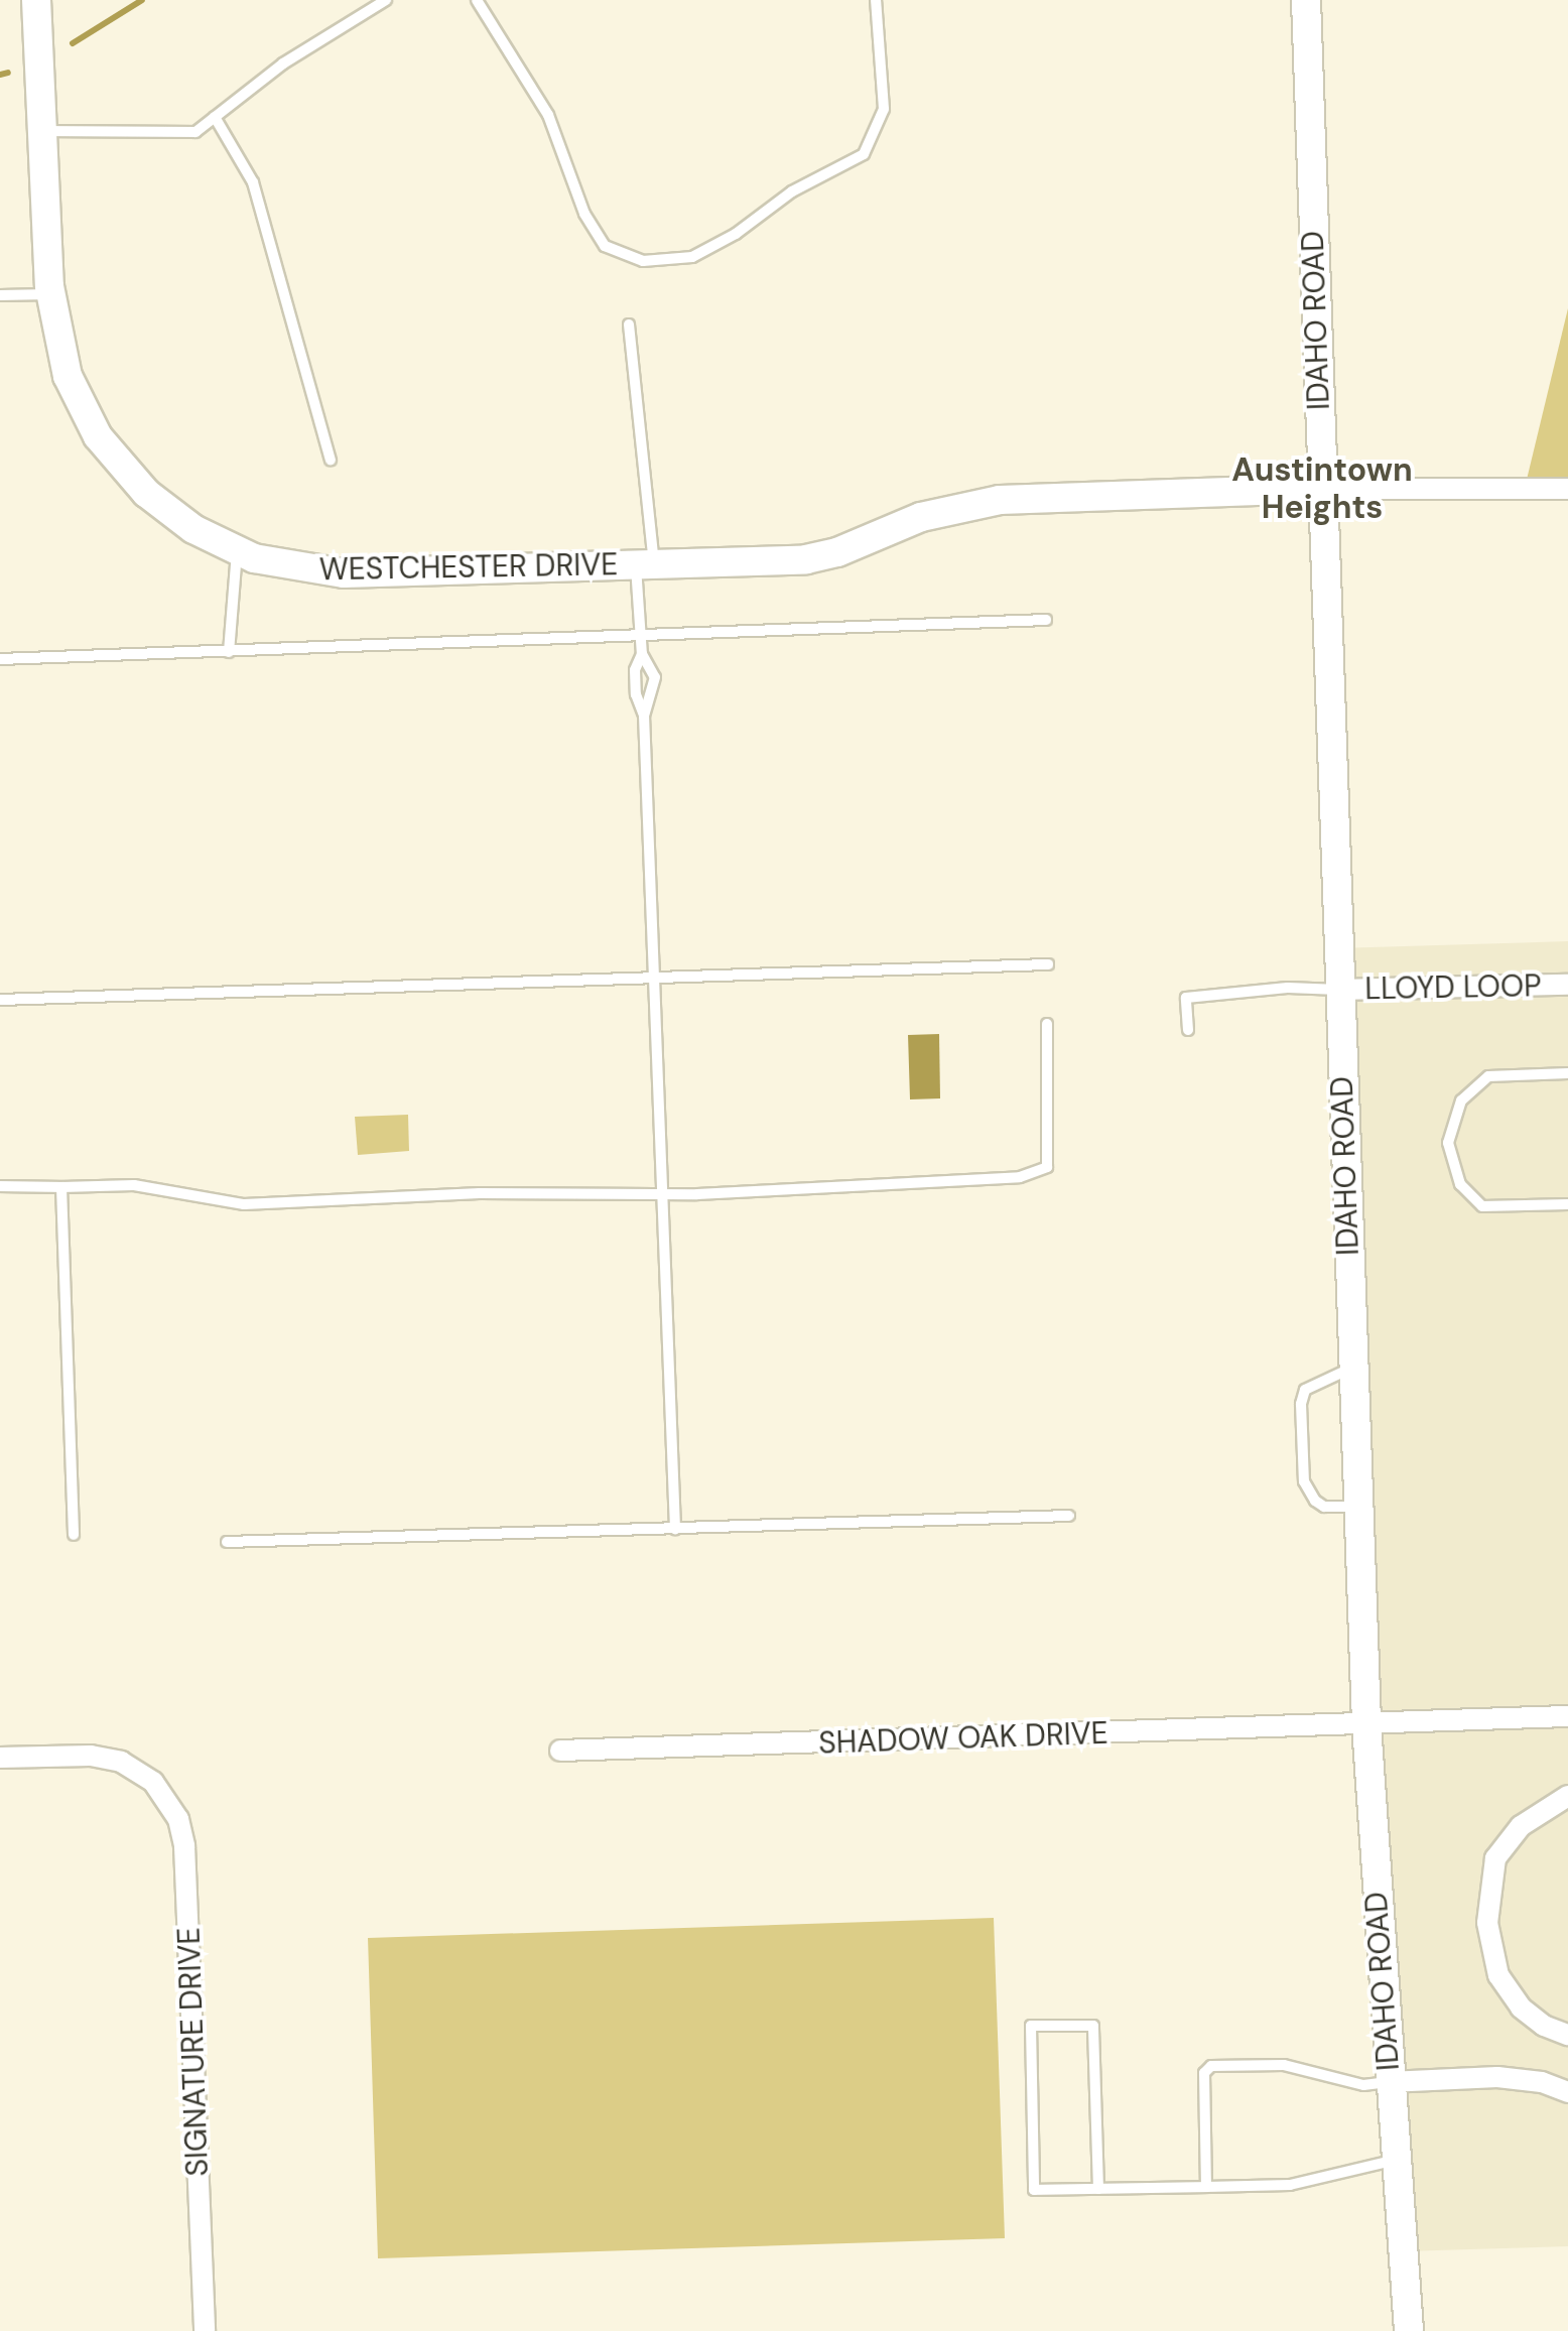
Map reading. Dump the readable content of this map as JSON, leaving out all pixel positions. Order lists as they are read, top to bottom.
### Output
{
  "streets": {
    "street": [
      "IDAHO ROAD",
      "WESTCHESTER DRIVE",
      "LLOYD LOOP",
      "SHADOW OAK DRIVE",
      "SIGNATURE DRIVE"
    ]
  },
  "crossings": [
    ["IDAHO ROAD", "WESTCHESTER DRIVE"],
    ["IDAHO ROAD", "LLOYD LOOP"],
    ["IDAHO ROAD", "SHADOW OAK DRIVE"]
  ],
  "districts": ["Austintown Heights"]
}
